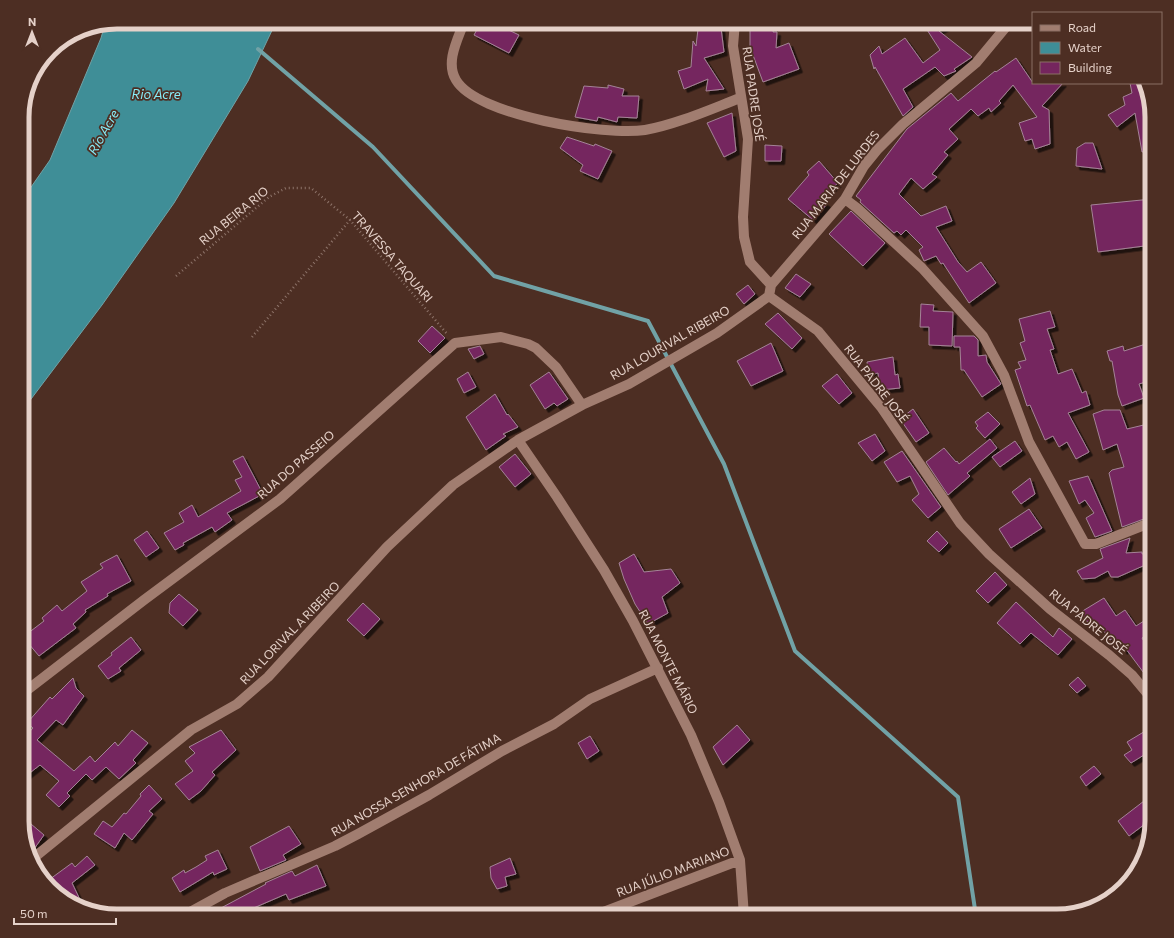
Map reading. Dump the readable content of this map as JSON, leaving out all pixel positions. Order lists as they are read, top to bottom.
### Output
{
  "streets": {
    "street": [
      "RUA PADRE JOSÉ",
      "RUA MARIA DE LURDES",
      "RUA LOURIVAL RIBEIRO",
      "RUA DO PASSEIO",
      "RUA LORIVAL A RIBEIRO",
      "RUA MONTE MÁRIO",
      "RUA NOSSA SENHORA DE FÁTIMA",
      "RUA JÚLIO MARIANO"
    ],
    "path": ["RUA BEIRA RIO", "TRAVESSA TAQUARI"]
  },
  "crossings": [
    ["RUA PADRE JOSÉ", "RUA MARIA DE LURDES"],
    ["RUA PADRE JOSÉ", "RUA LOURIVAL RIBEIRO"],
    ["RUA BEIRA RIO", "TRAVESSA TAQUARI"],
    ["TRAVESSA TAQUARI", "RUA DO PASSEIO"],
    ["RUA LOURIVAL RIBEIRO", "RUA LORIVAL A RIBEIRO"],
    ["RUA LOURIVAL RIBEIRO", "RUA MONTE MÁRIO"],
    ["RUA LORIVAL A RIBEIRO", "RUA MONTE MÁRIO"],
    ["RUA MONTE MÁRIO", "RUA NOSSA SENHORA DE FÁTIMA"],
    ["RUA MONTE MÁRIO", "RUA JÚLIO MARIANO"]
  ],
  "water": ["Rio Acre", "Río Acre"],
  "legend": ["Road", "Water", "Building"],
  "scale_bar": "50 m",
  "north": "top"
}
